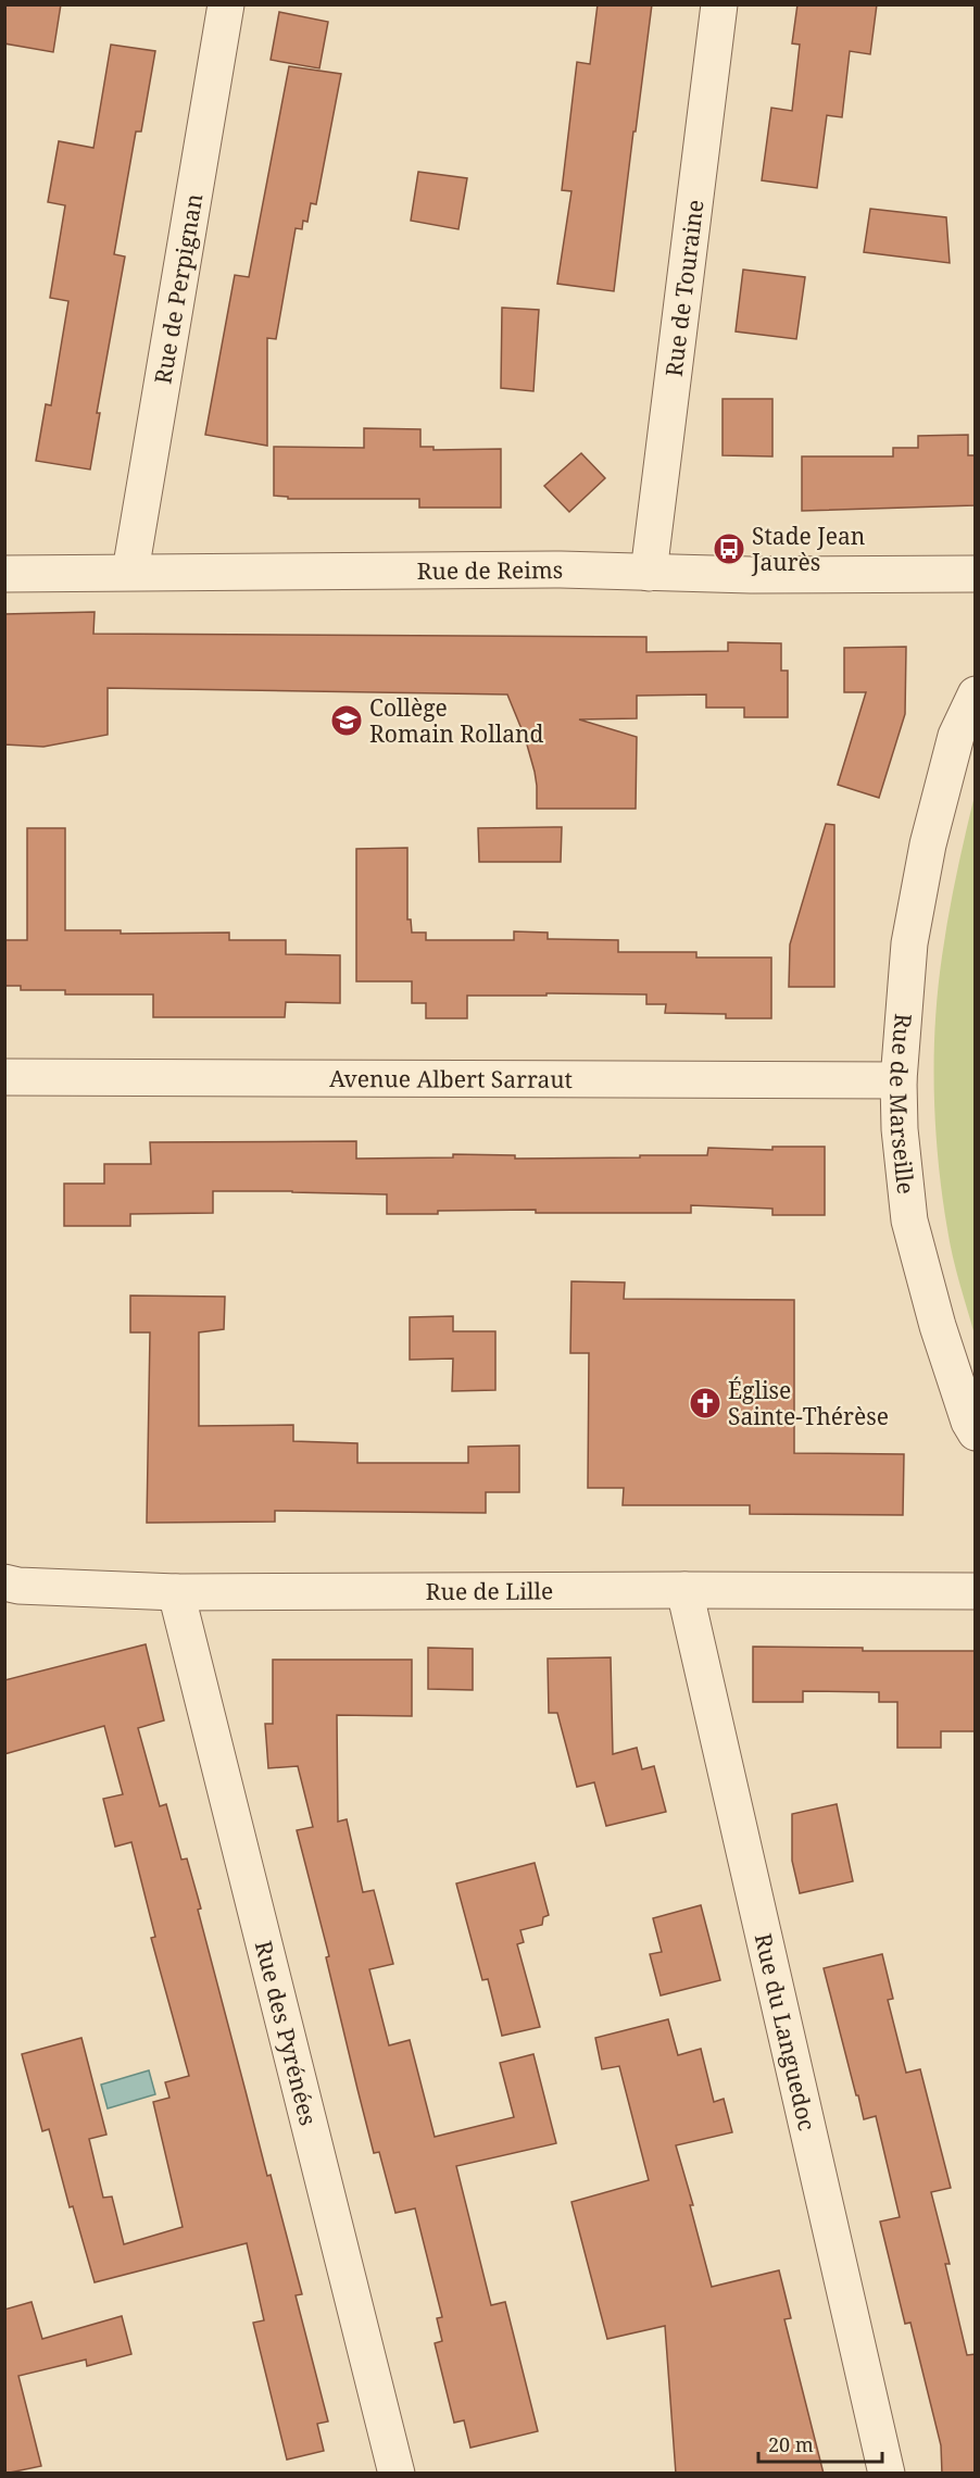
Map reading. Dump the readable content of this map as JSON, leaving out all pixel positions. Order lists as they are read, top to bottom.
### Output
{
  "streets": {
    "street": [
      "Rue de Perpignan",
      "Rue de Touraine",
      "Rue de Reims",
      "Avenue Albert Sarraut",
      "Rue de Marseille",
      "Rue de Lille",
      "Rue du Languedoc",
      "Rue des Pyrénées"
    ]
  },
  "crossings": [
    ["Rue de Perpignan", "Rue de Reims"],
    ["Rue de Touraine", "Rue de Reims"],
    ["Avenue Albert Sarraut", "Rue de Marseille"],
    ["Rue de Lille", "Rue du Languedoc"],
    ["Rue de Lille", "Rue des Pyrénées"]
  ],
  "places": {
    "bus stop": ["Stade Jean Jaurès"],
    "school or university": ["Collège Romain Rolland"],
    "church": ["Église Sainte-Thérèse"]
  },
  "scale_bar": "20 m"
}
